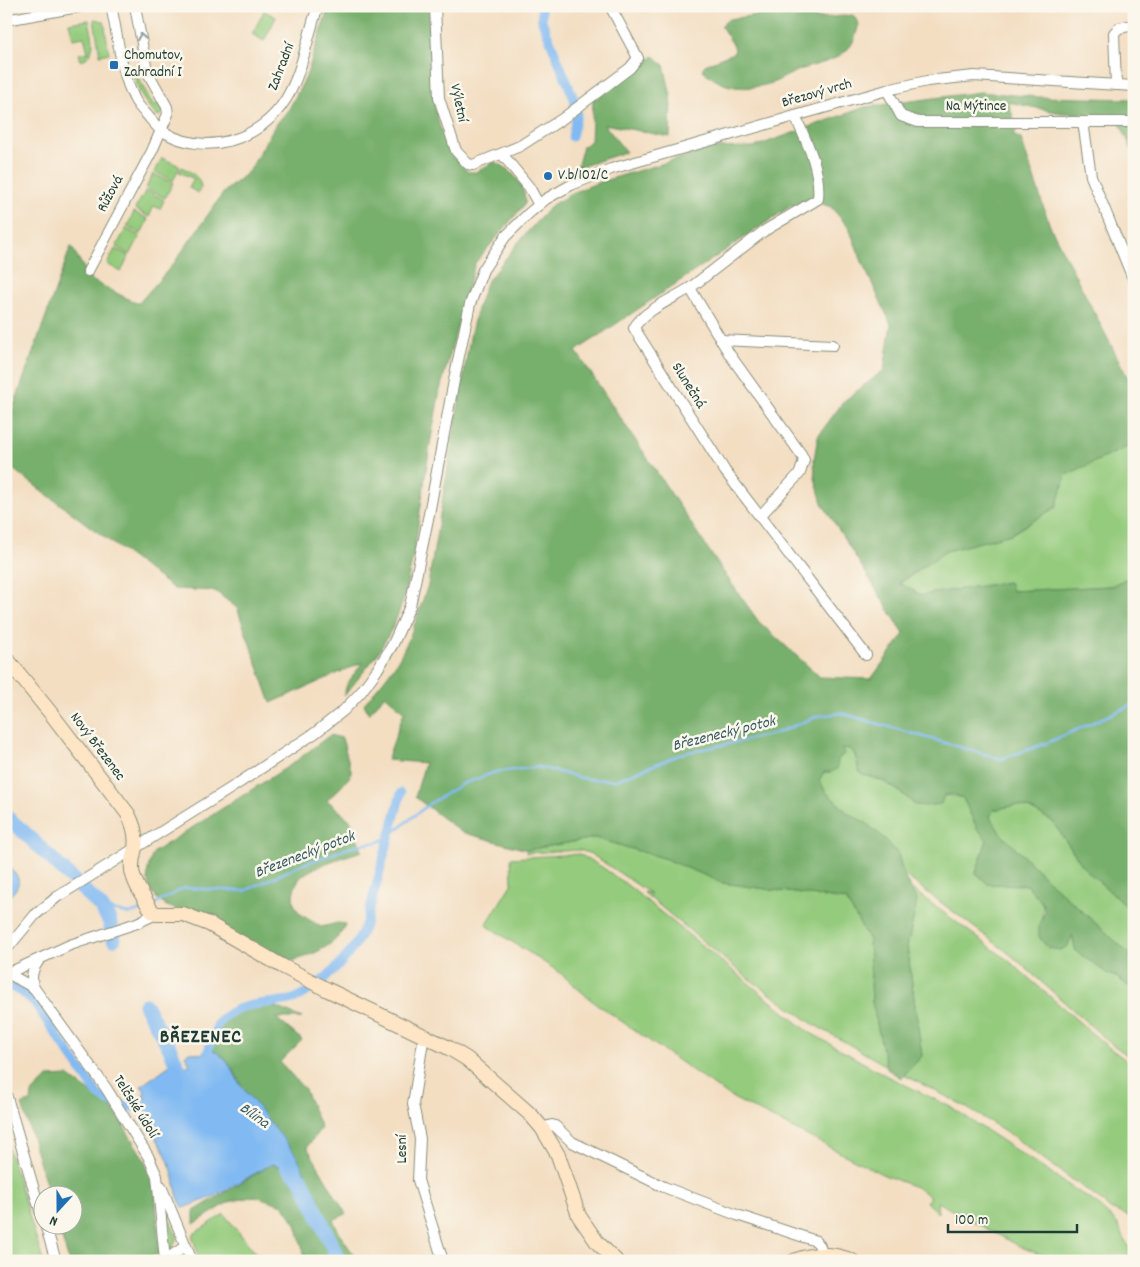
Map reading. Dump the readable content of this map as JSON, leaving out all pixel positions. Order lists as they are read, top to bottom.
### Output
{
  "streets": {
    "street": [
      "Zahradní",
      "Březový vrch",
      "Výletní",
      "Na Mýtince",
      "Růžová",
      "Slunečná",
      "Nový Březenec",
      "Telčské údolí",
      "Lesní"
    ]
  },
  "crossings": [
    ["Zahradní", "Růžová"],
    ["Březový vrch", "Na Mýtince"],
    ["Březový vrch", "Slunečná"],
    ["Březový vrch", "Nový Březenec"]
  ],
  "one_way": ["Růžová"],
  "districts": ["BŘEZENEC"],
  "water": ["Březenecký potok", "Bílina"],
  "places": {
    "transit": ["Chomutov, Zahradní I"],
    "other": ["V.b/102/C"]
  },
  "scale_bar": "100 m",
  "north": "bottom"
}
